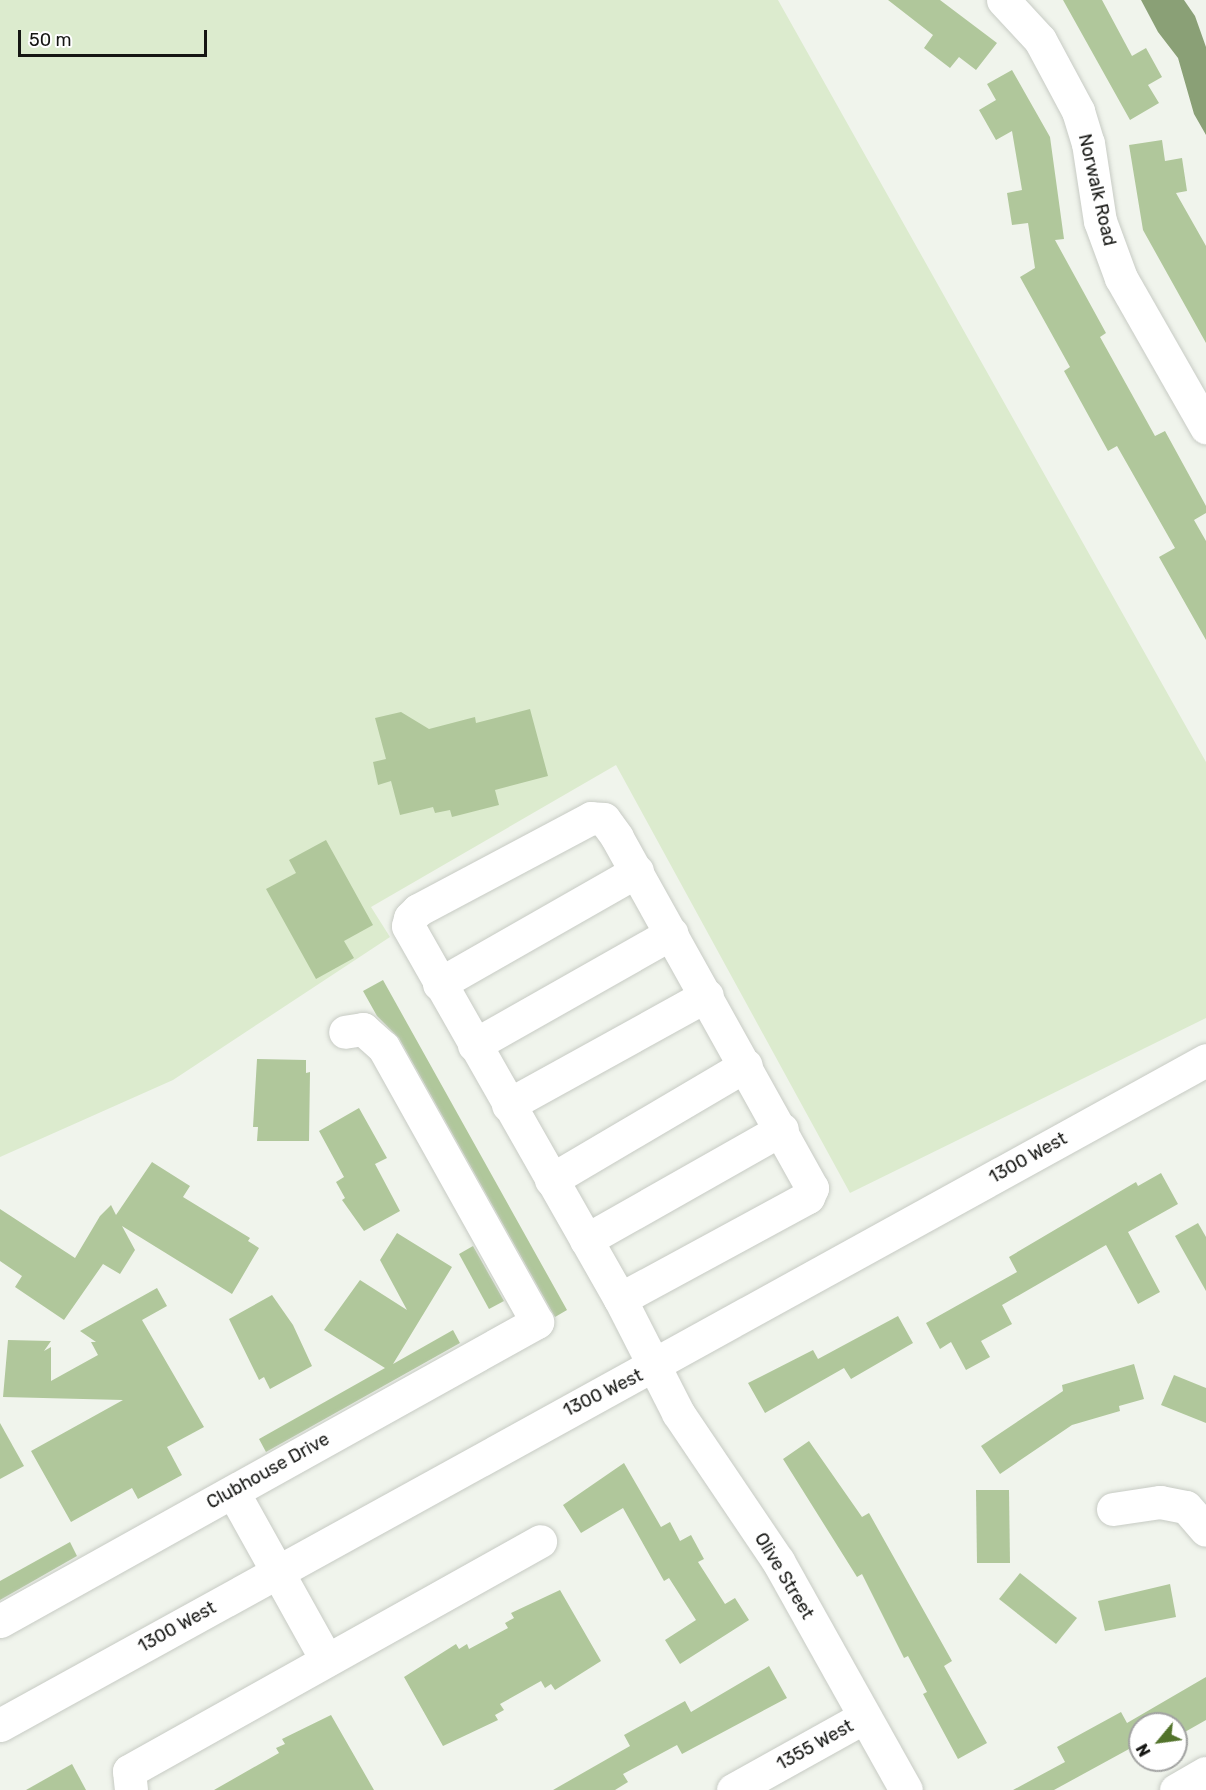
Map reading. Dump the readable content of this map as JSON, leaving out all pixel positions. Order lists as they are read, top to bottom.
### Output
{
  "streets": {
    "street": [
      "Norwalk Road",
      "1300 West",
      "Clubhouse Drive",
      "Olive Street",
      "1355 West"
    ]
  },
  "crossings": [
    ["1300 West", "Olive Street"],
    ["Olive Street", "1355 West"]
  ],
  "scale_bar": "50 m",
  "north": "bottom left"
}
